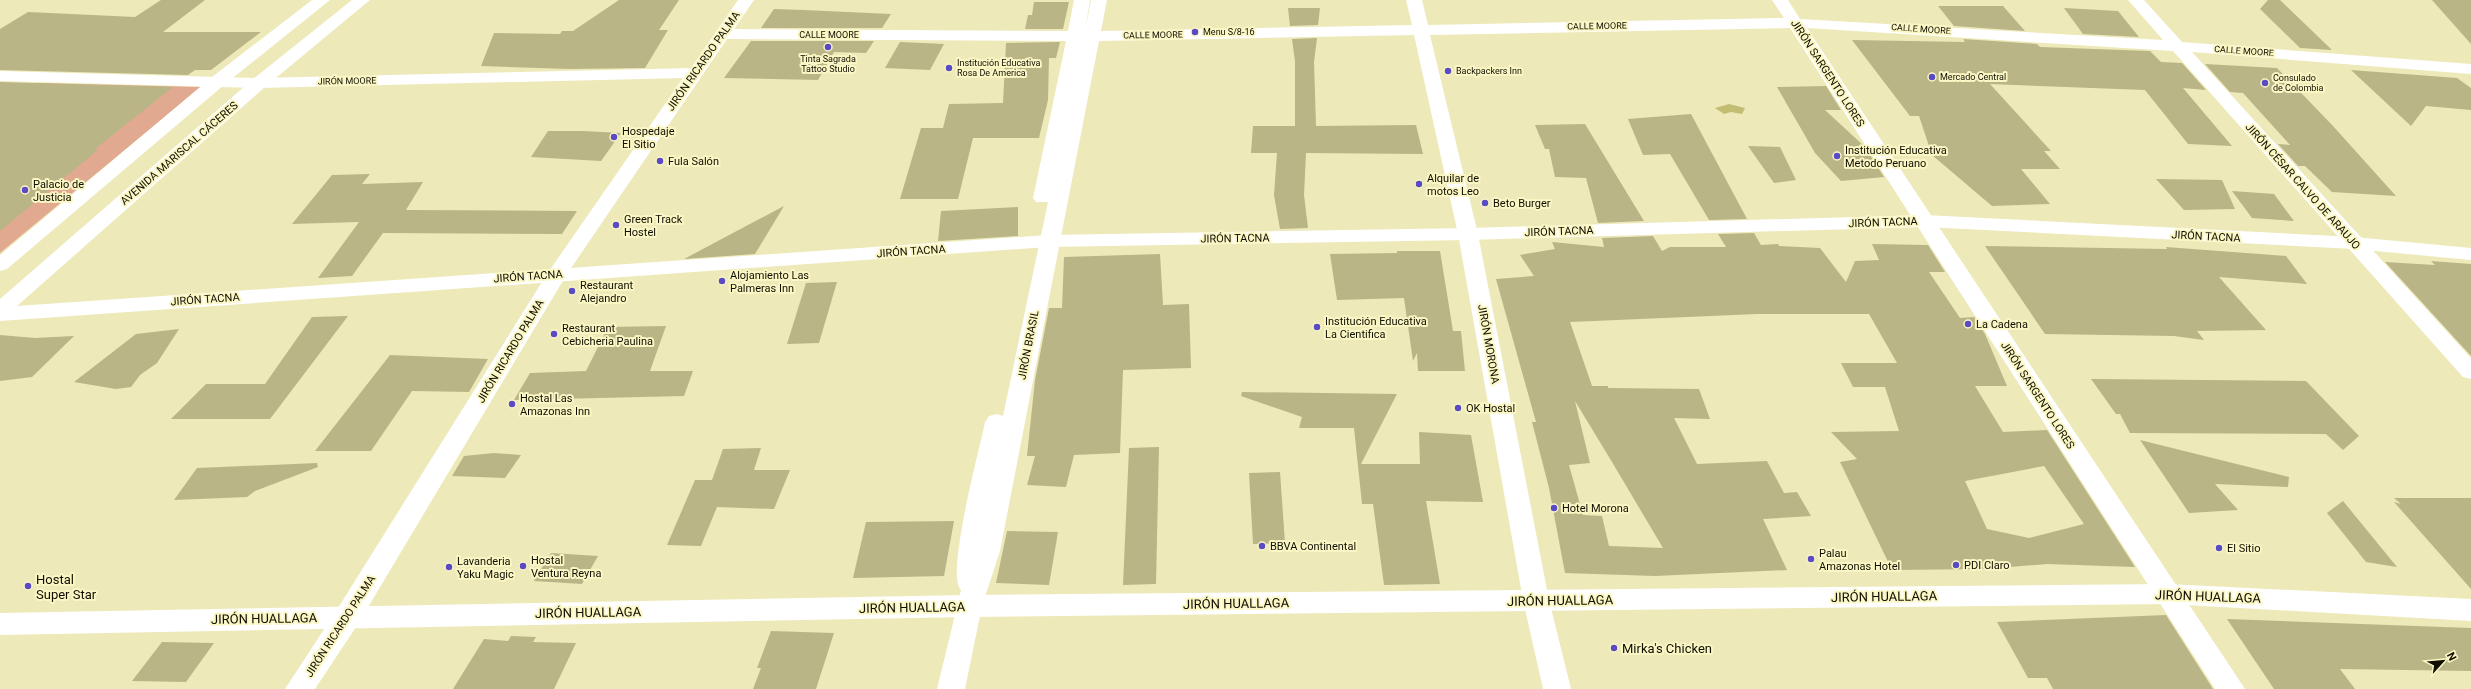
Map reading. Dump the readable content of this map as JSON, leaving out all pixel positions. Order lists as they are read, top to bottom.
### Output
{
  "streets": {
    "street": [
      "CALLE MOORE",
      "JIRÓN RICARDO PALMA",
      "JIRÓN SARGENTO LORES",
      "JIRÓN MOORE",
      "AVENIDA MARISCAL CÁCERES",
      "JIRÓN CÉSAR CALVO DE ARAUJO",
      "JIRÓN TACNA",
      "JIRÓN MORONA",
      "JIRÓN BRASIL",
      "JIRÓN HUALLAGA"
    ]
  },
  "crossings": [
    ["CALLE MOORE", "JIRÓN RICARDO PALMA"],
    ["CALLE MOORE", "JIRÓN SARGENTO LORES"],
    ["CALLE MOORE", "JIRÓN CÉSAR CALVO DE ARAUJO"],
    ["CALLE MOORE", "JIRÓN MORONA"],
    ["CALLE MOORE", "JIRÓN BRASIL"],
    ["JIRÓN RICARDO PALMA", "JIRÓN MOORE"],
    ["JIRÓN RICARDO PALMA", "JIRÓN TACNA"],
    ["JIRÓN RICARDO PALMA", "JIRÓN HUALLAGA"],
    ["JIRÓN SARGENTO LORES", "JIRÓN TACNA"],
    ["JIRÓN SARGENTO LORES", "JIRÓN HUALLAGA"],
    ["JIRÓN MOORE", "AVENIDA MARISCAL CÁCERES"],
    ["JIRÓN CÉSAR CALVO DE ARAUJO", "JIRÓN TACNA"],
    ["JIRÓN TACNA", "JIRÓN MORONA"],
    ["JIRÓN TACNA", "JIRÓN BRASIL"],
    ["JIRÓN MORONA", "JIRÓN HUALLAGA"],
    ["JIRÓN BRASIL", "JIRÓN HUALLAGA"]
  ],
  "places": [
    "Menu S/8-16",
    "Tinta Sagrada Tattoo Studio",
    "Institución Educativa Rosa De America",
    "Backpackers Inn",
    "Mercado Central",
    "Consulado de Colombia",
    "Hospedaje El Sitio",
    "Institución Educativa Metodo Peruano",
    "Fula Salón",
    "Alquilar de motos Leo",
    "Palacio de Justicia",
    "Beto Burger",
    "Green Track Hostel",
    "Alojamiento Las Palmeras Inn",
    "Restaurant Alejandro",
    "La Cadena",
    "Institución Educativa La Cientifica",
    "Restaurant Cebicheria Paulina",
    "Hostal Las Amazonas Inn",
    "OK Hostal",
    "Hotel Morona",
    "BBVA Continental",
    "El Sitio",
    "Palau Amazonas Hotel",
    "PDI Claro",
    "Hostal Ventura Reyna",
    "Lavanderia Yaku Magic",
    "Hostal Super Star",
    "Mirka's Chicken"
  ],
  "north": "top right"
}
